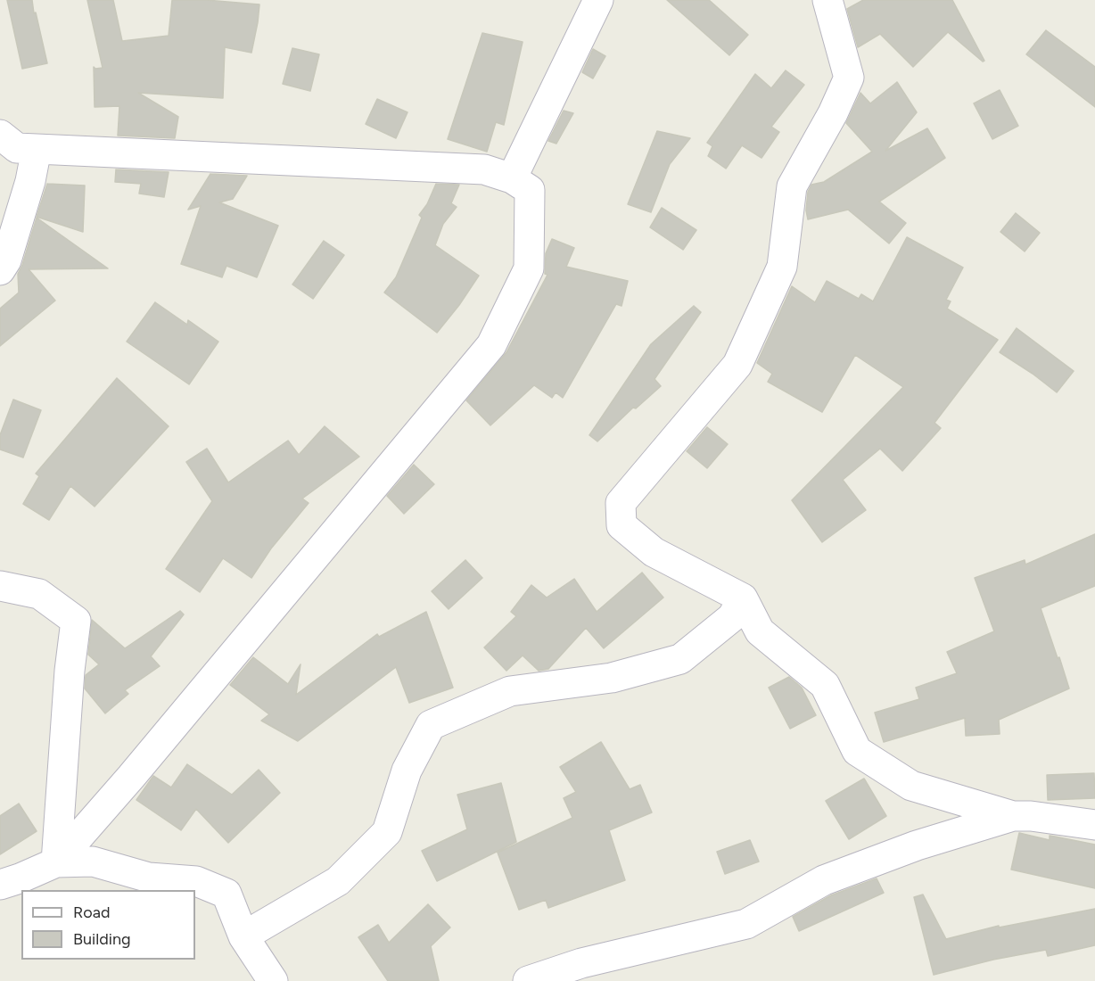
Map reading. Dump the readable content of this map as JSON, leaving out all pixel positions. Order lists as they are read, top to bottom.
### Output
{
  "legend": ["Road", "Building"]
}
